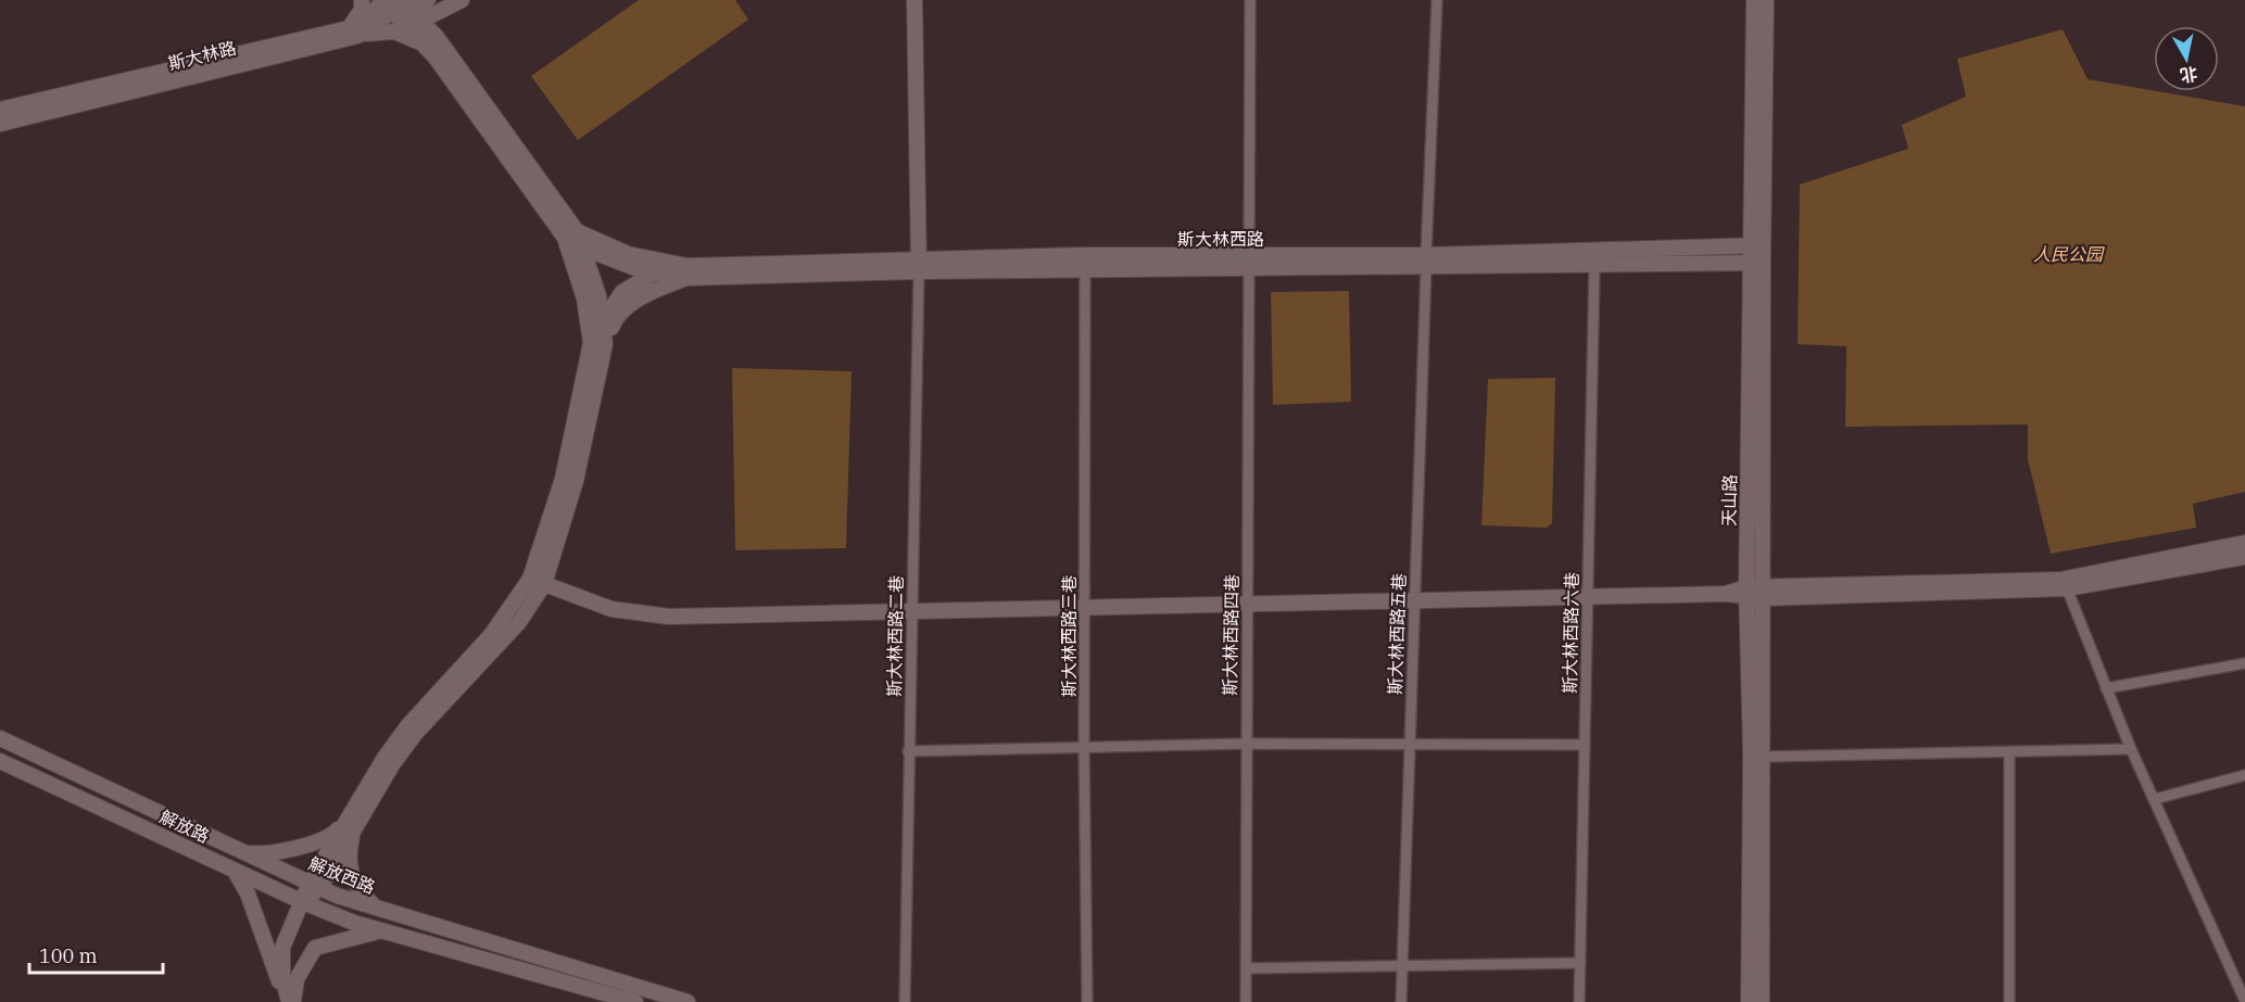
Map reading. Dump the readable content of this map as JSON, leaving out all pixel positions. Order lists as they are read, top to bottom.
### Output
{
  "streets": {
    "main road": [
      "斯大林路",
      "斯大林西路",
      "天山路",
      "解放路",
      "解放西路"
    ],
    "street": [
      "斯大林西路六巷",
      "斯大林西路五巷",
      "斯大林西路四巷",
      "斯大林西路二巷",
      "斯大林西路三巷"
    ]
  },
  "crossings": [
    ["斯大林西路", "天山路"],
    ["斯大林西路", "斯大林西路六巷"],
    ["斯大林西路", "斯大林西路五巷"],
    ["斯大林西路", "斯大林西路四巷"],
    ["斯大林西路", "斯大林西路二巷"],
    ["斯大林西路", "斯大林西路三巷"]
  ],
  "parks": ["人民公园"],
  "scale_bar": "100 m",
  "north": "bottom"
}
